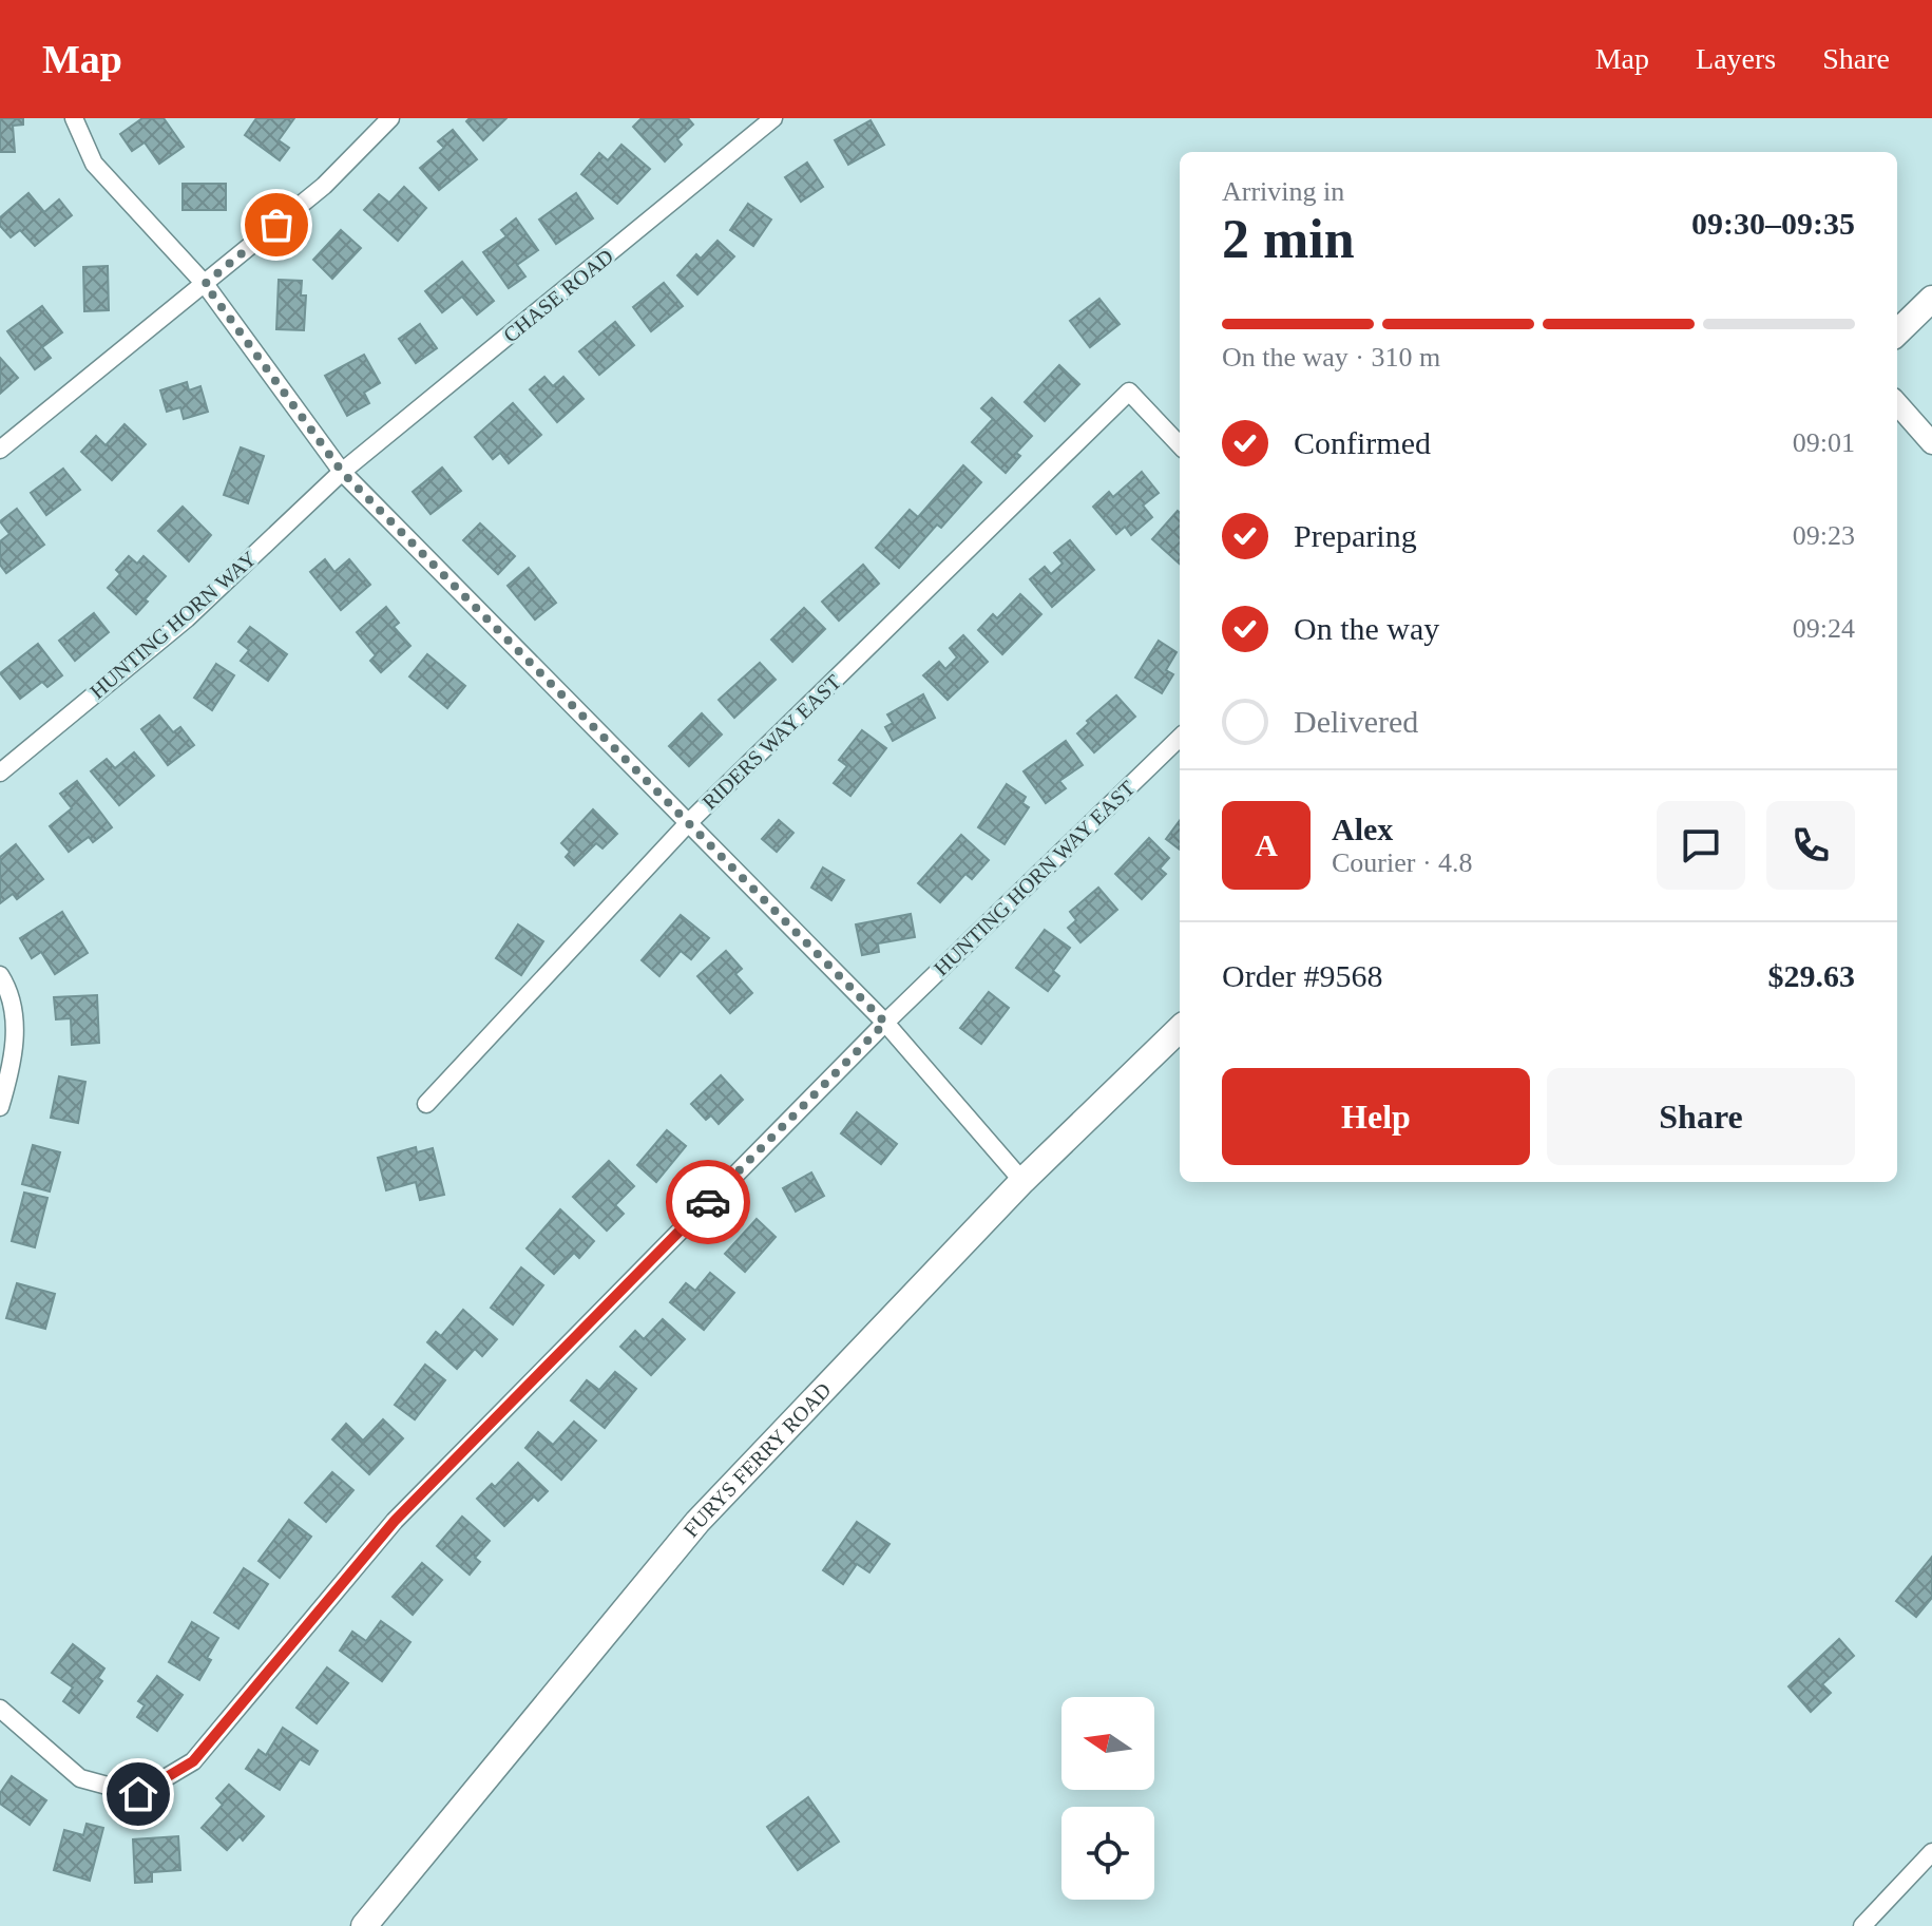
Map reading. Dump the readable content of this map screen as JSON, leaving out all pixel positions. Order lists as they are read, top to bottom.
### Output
{
  "streets": {
    "main road": ["FURYS FERRY ROAD"],
    "street": [
      "CHASE ROAD",
      "HUNTING HORN WAY",
      "RIDERS WAY EAST",
      "HUNTING HORN WAY EAST"
    ]
  },
  "crossings": [
    ["CHASE ROAD", "HUNTING HORN WAY"]
  ],
  "north": "left",
  "page": {
    "header": "Map",
    "nav": ["Map", "Layers", "Share"],
    "heading": ["2 min", "Arriving in", "09:30–09:35"],
    "panel": [
      "Alex",
      "Courier · 4.8",
      "Order #9568",
      "$29.63"
    ],
    "bar": "On the way · 310 m",
    "list": [
      ["Confirmed", "09:01"],
      ["Preparing", "09:23"],
      ["On the way", "09:24"],
      "Delivered"
    ],
    "round": "A",
    "buttons": ["Help", "Share"]
  }
}
